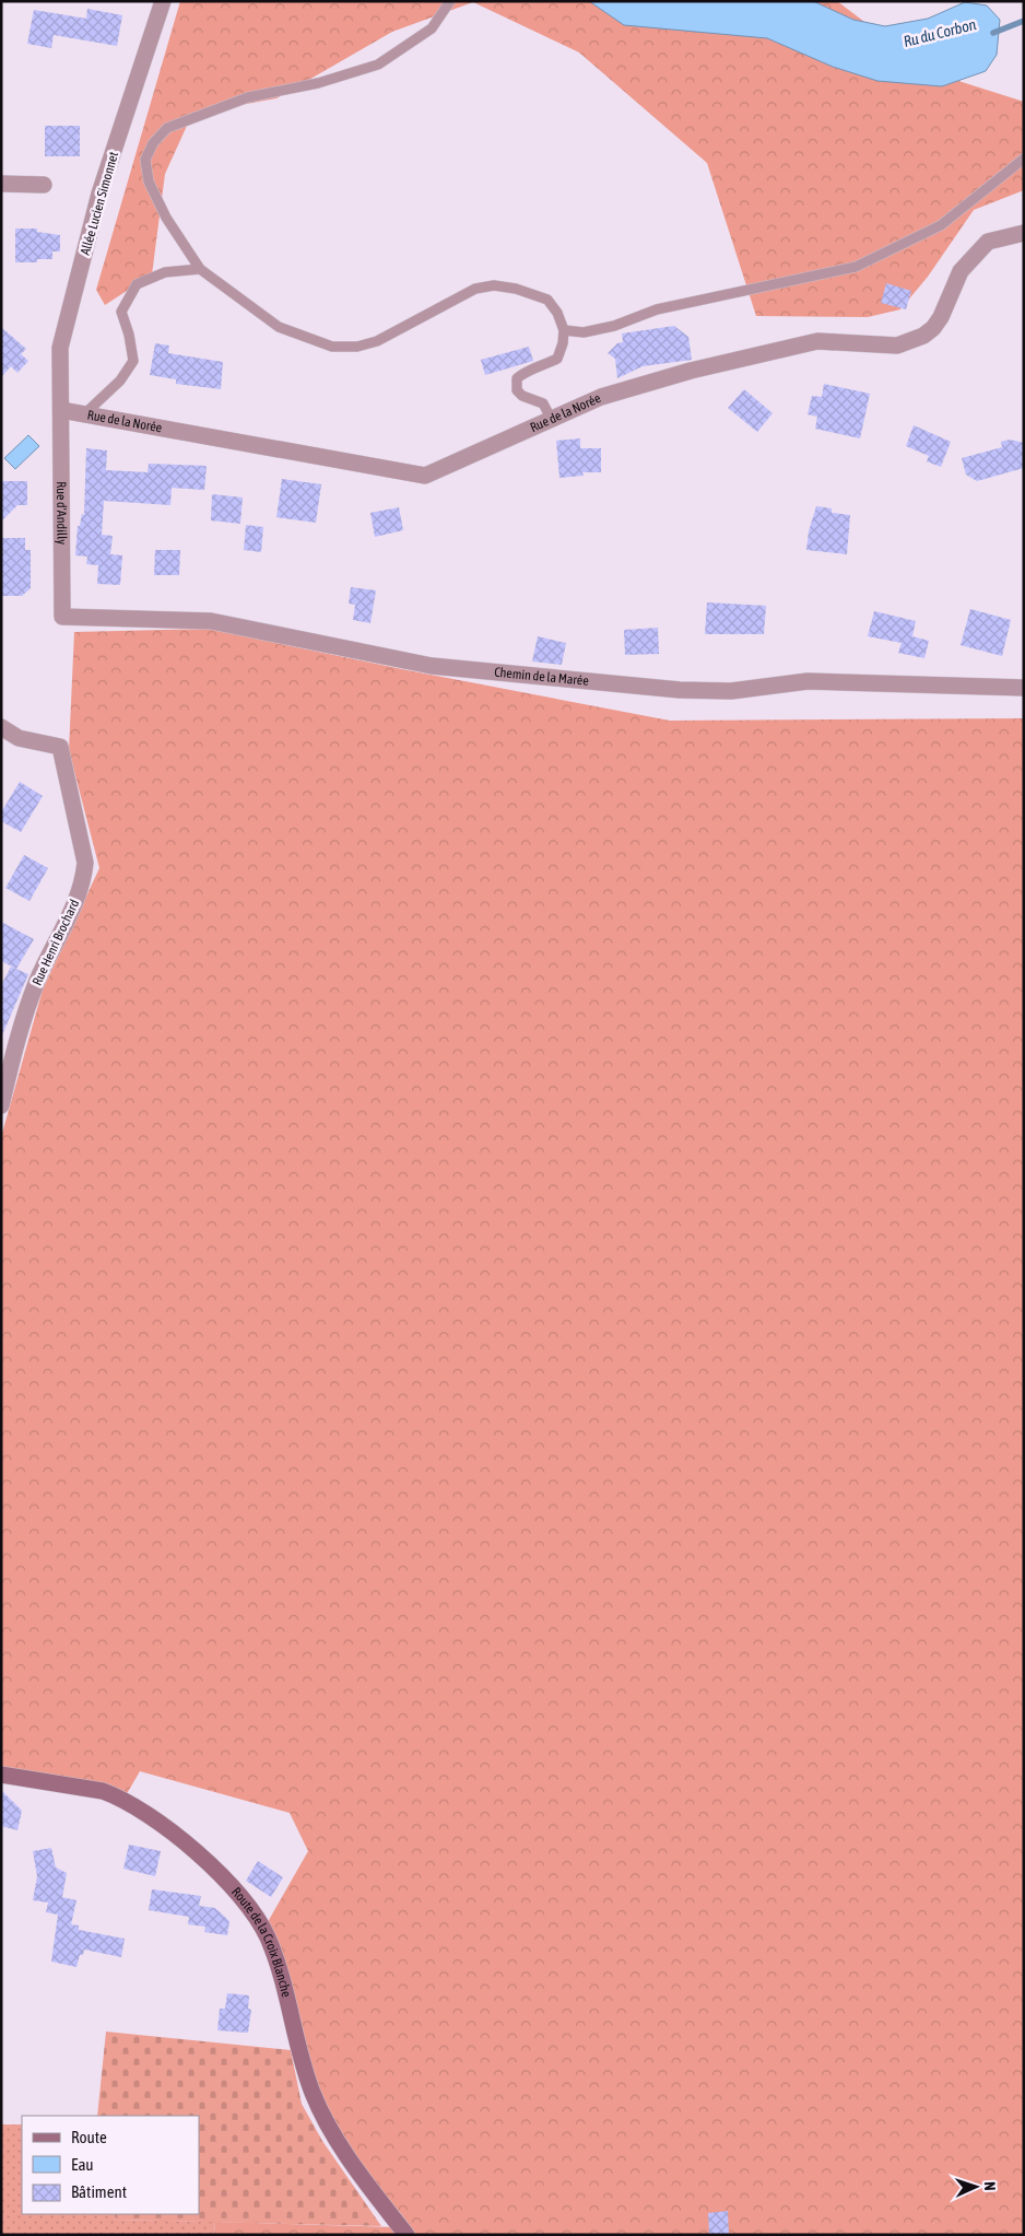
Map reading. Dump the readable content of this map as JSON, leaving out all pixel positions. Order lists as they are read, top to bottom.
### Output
{
  "streets": {
    "main road": ["Route de la Croix Blanche"],
    "street": [
      "Allée Lucien Simonnet",
      "Rue de la Norée",
      "Rue d'Andilly",
      "Chemin de la Marée",
      "Rue Henri Brochard"
    ]
  },
  "crossings": [
    ["Allée Lucien Simonnet", "Rue de la Norée"],
    ["Allée Lucien Simonnet", "Rue d'Andilly"],
    ["Rue de la Norée", "Rue d'Andilly"],
    ["Rue d'Andilly", "Chemin de la Marée"]
  ],
  "water": ["Ru du Corbon"],
  "legend": ["Route", "Eau", "Bâtiment"],
  "north": "right"
}
